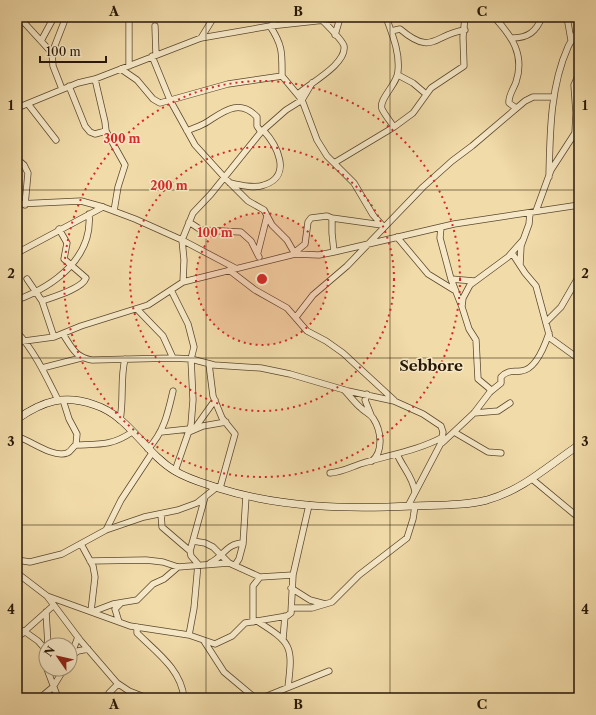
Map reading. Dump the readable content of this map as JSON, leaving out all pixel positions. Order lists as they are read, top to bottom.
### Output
{
  "districts": ["Sebbore"],
  "scale_bar": "100 m",
  "north": "top left",
  "grid": {
    "columns": ["A", "B", "C"],
    "rows": [
      "1",
      "2",
      "3",
      "4"
    ]
  },
  "rings": ["300 m", "200 m", "100 m"]
}
